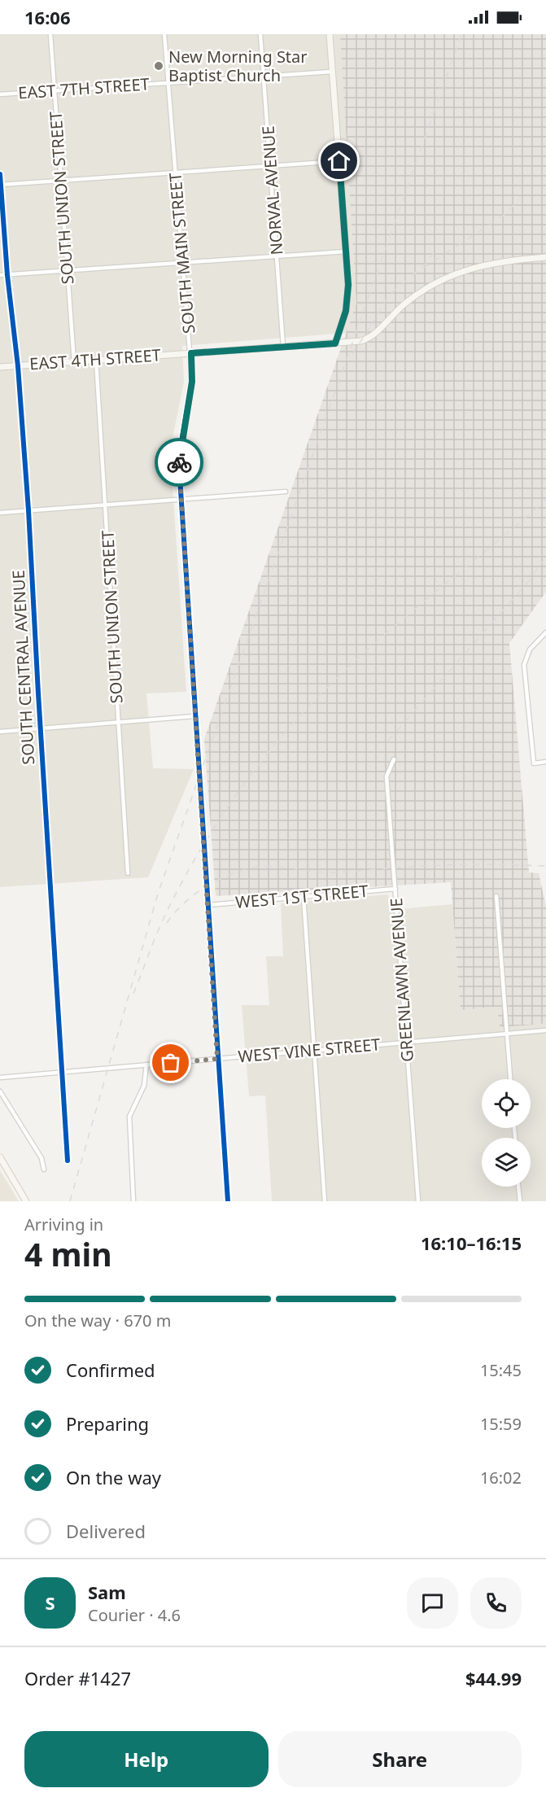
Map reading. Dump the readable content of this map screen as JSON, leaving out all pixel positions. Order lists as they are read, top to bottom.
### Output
{
  "streets": {
    "street": [
      "EAST 7TH STREET",
      "NORVAL AVENUE",
      "SOUTH UNION STREET",
      "SOUTH MAIN STREET",
      "EAST 4TH STREET",
      "SOUTH CENTRAL AVENUE",
      "WEST 1ST STREET",
      "GREENLAWN AVENUE",
      "WEST VINE STREET"
    ]
  },
  "crossings": [
    ["EAST 7TH STREET", "NORVAL AVENUE"],
    ["EAST 7TH STREET", "SOUTH UNION STREET"],
    ["EAST 7TH STREET", "SOUTH MAIN STREET"],
    ["NORVAL AVENUE", "EAST 4TH STREET"],
    ["SOUTH UNION STREET", "EAST 4TH STREET"],
    ["SOUTH MAIN STREET", "EAST 4TH STREET"],
    ["SOUTH MAIN STREET", "WEST 1ST STREET"],
    ["SOUTH MAIN STREET", "WEST VINE STREET"],
    ["EAST 4TH STREET", "SOUTH CENTRAL AVENUE"],
    ["SOUTH CENTRAL AVENUE", "WEST VINE STREET"],
    ["WEST 1ST STREET", "GREENLAWN AVENUE"],
    ["GREENLAWN AVENUE", "WEST VINE STREET"]
  ],
  "places": ["New Morning Star Baptist Church"],
  "page": {
    "status": "16:06",
    "heading": ["4 min", "Arriving in", "16:10–16:15"],
    "panel": [
      "Sam",
      "Courier · 4.6",
      "Order #1427",
      "$44.99"
    ],
    "bar": "On the way · 670 m",
    "list": [
      ["Confirmed", "15:45"],
      ["Preparing", "15:59"],
      ["On the way", "16:02"],
      "Delivered"
    ],
    "round": "S",
    "buttons": ["Help", "Share"]
  }
}
